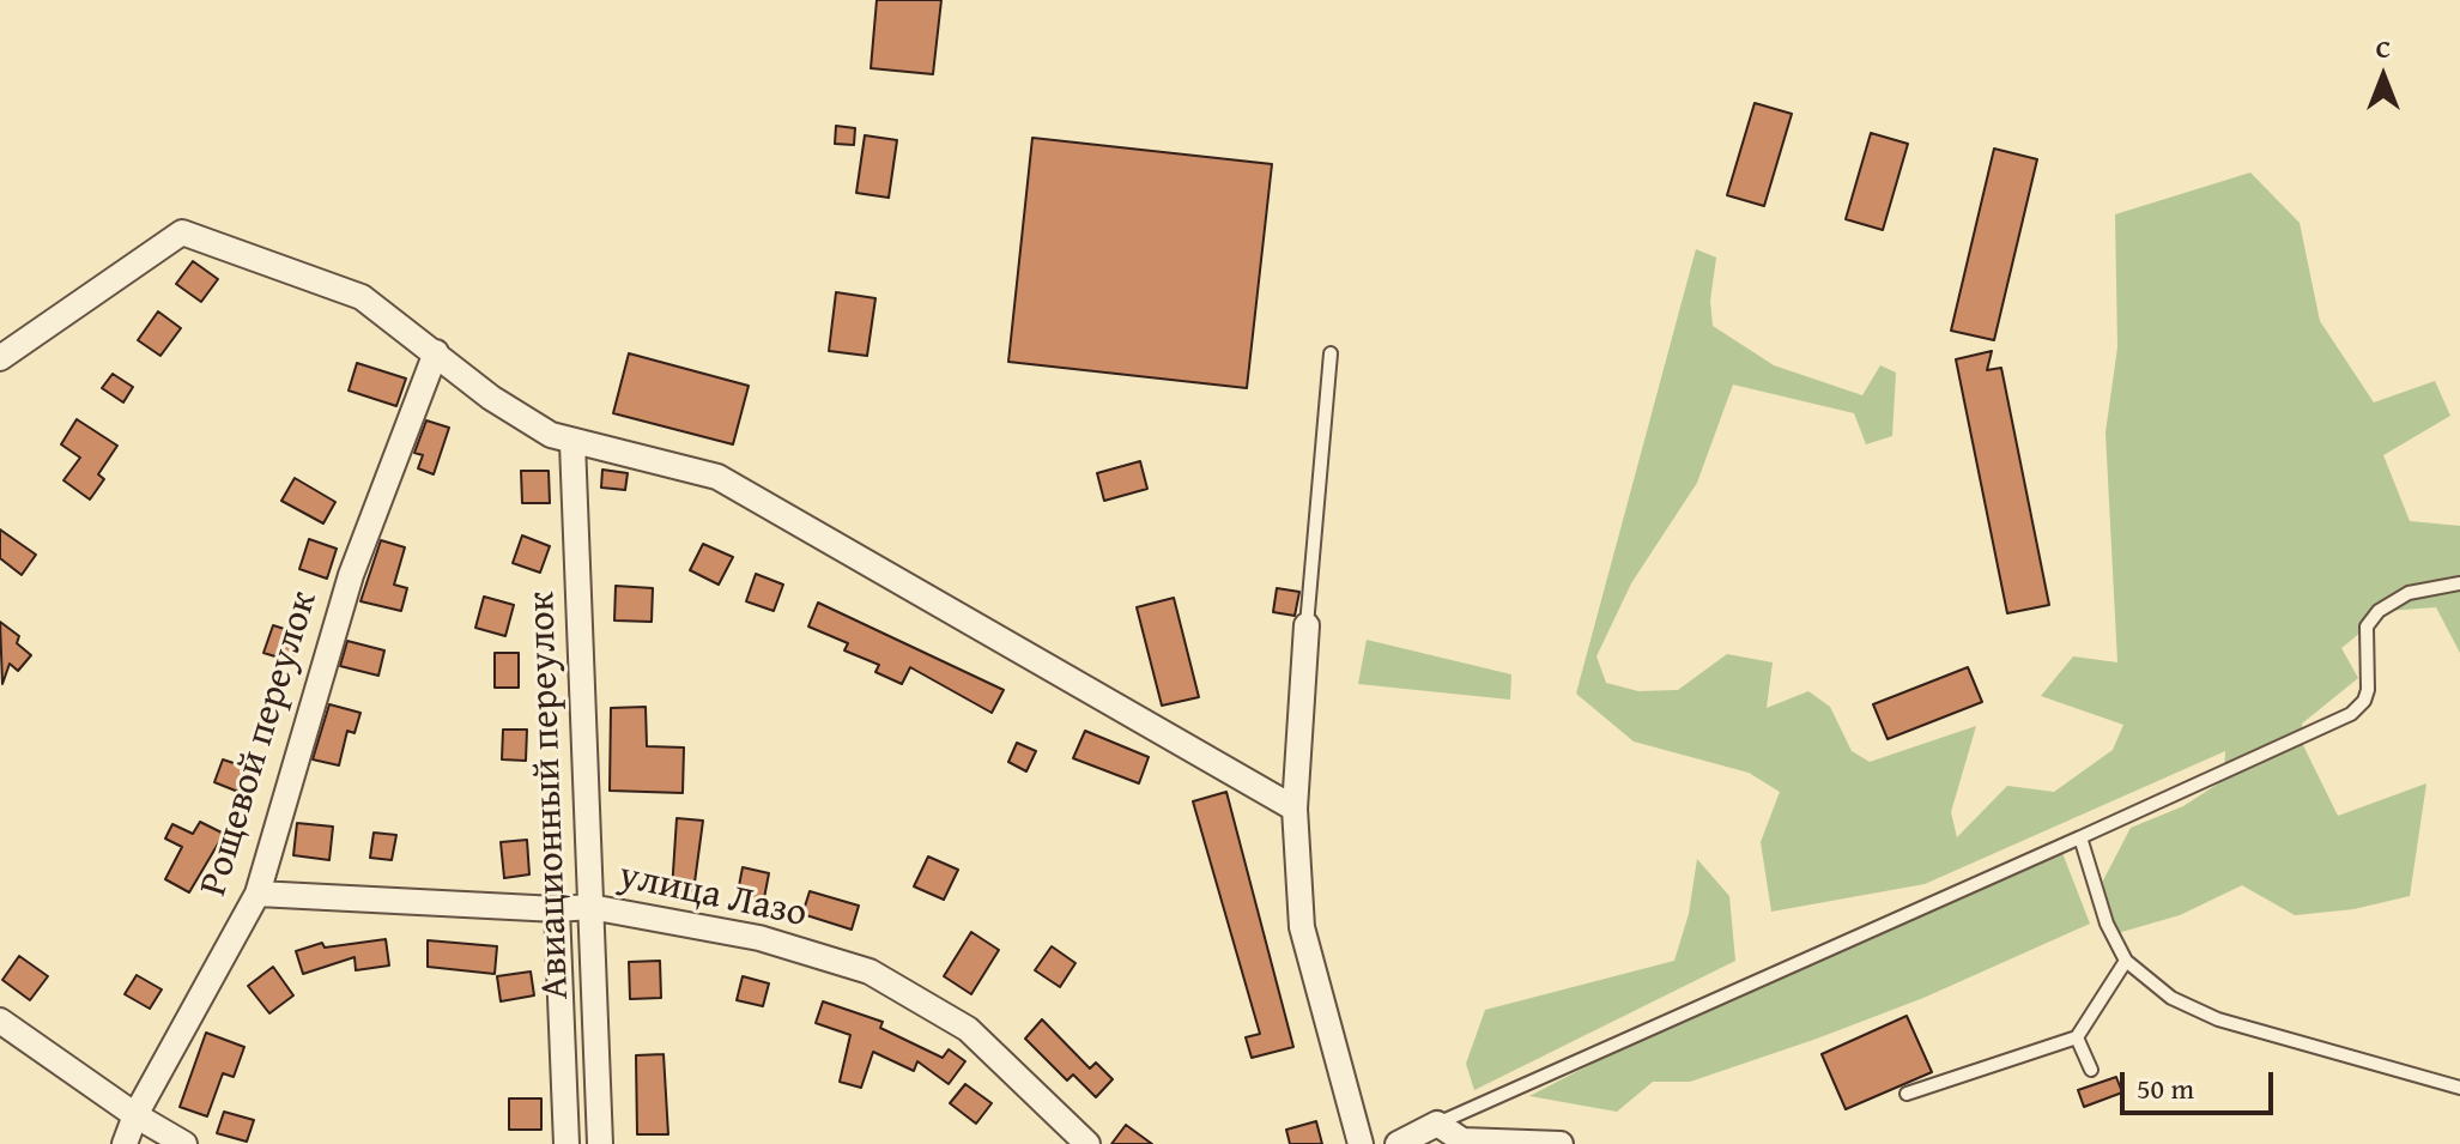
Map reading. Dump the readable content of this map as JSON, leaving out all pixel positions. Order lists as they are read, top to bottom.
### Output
{
  "streets": {
    "street": ["Рощевой переулок", "Авиационный переулок", "улица Лазо"]
  },
  "crossings": [
    ["Рощевой переулок", "улица Лазо"],
    ["Авиационный переулок", "улица Лазо"]
  ],
  "scale_bar": "50 m",
  "north": "top"
}
